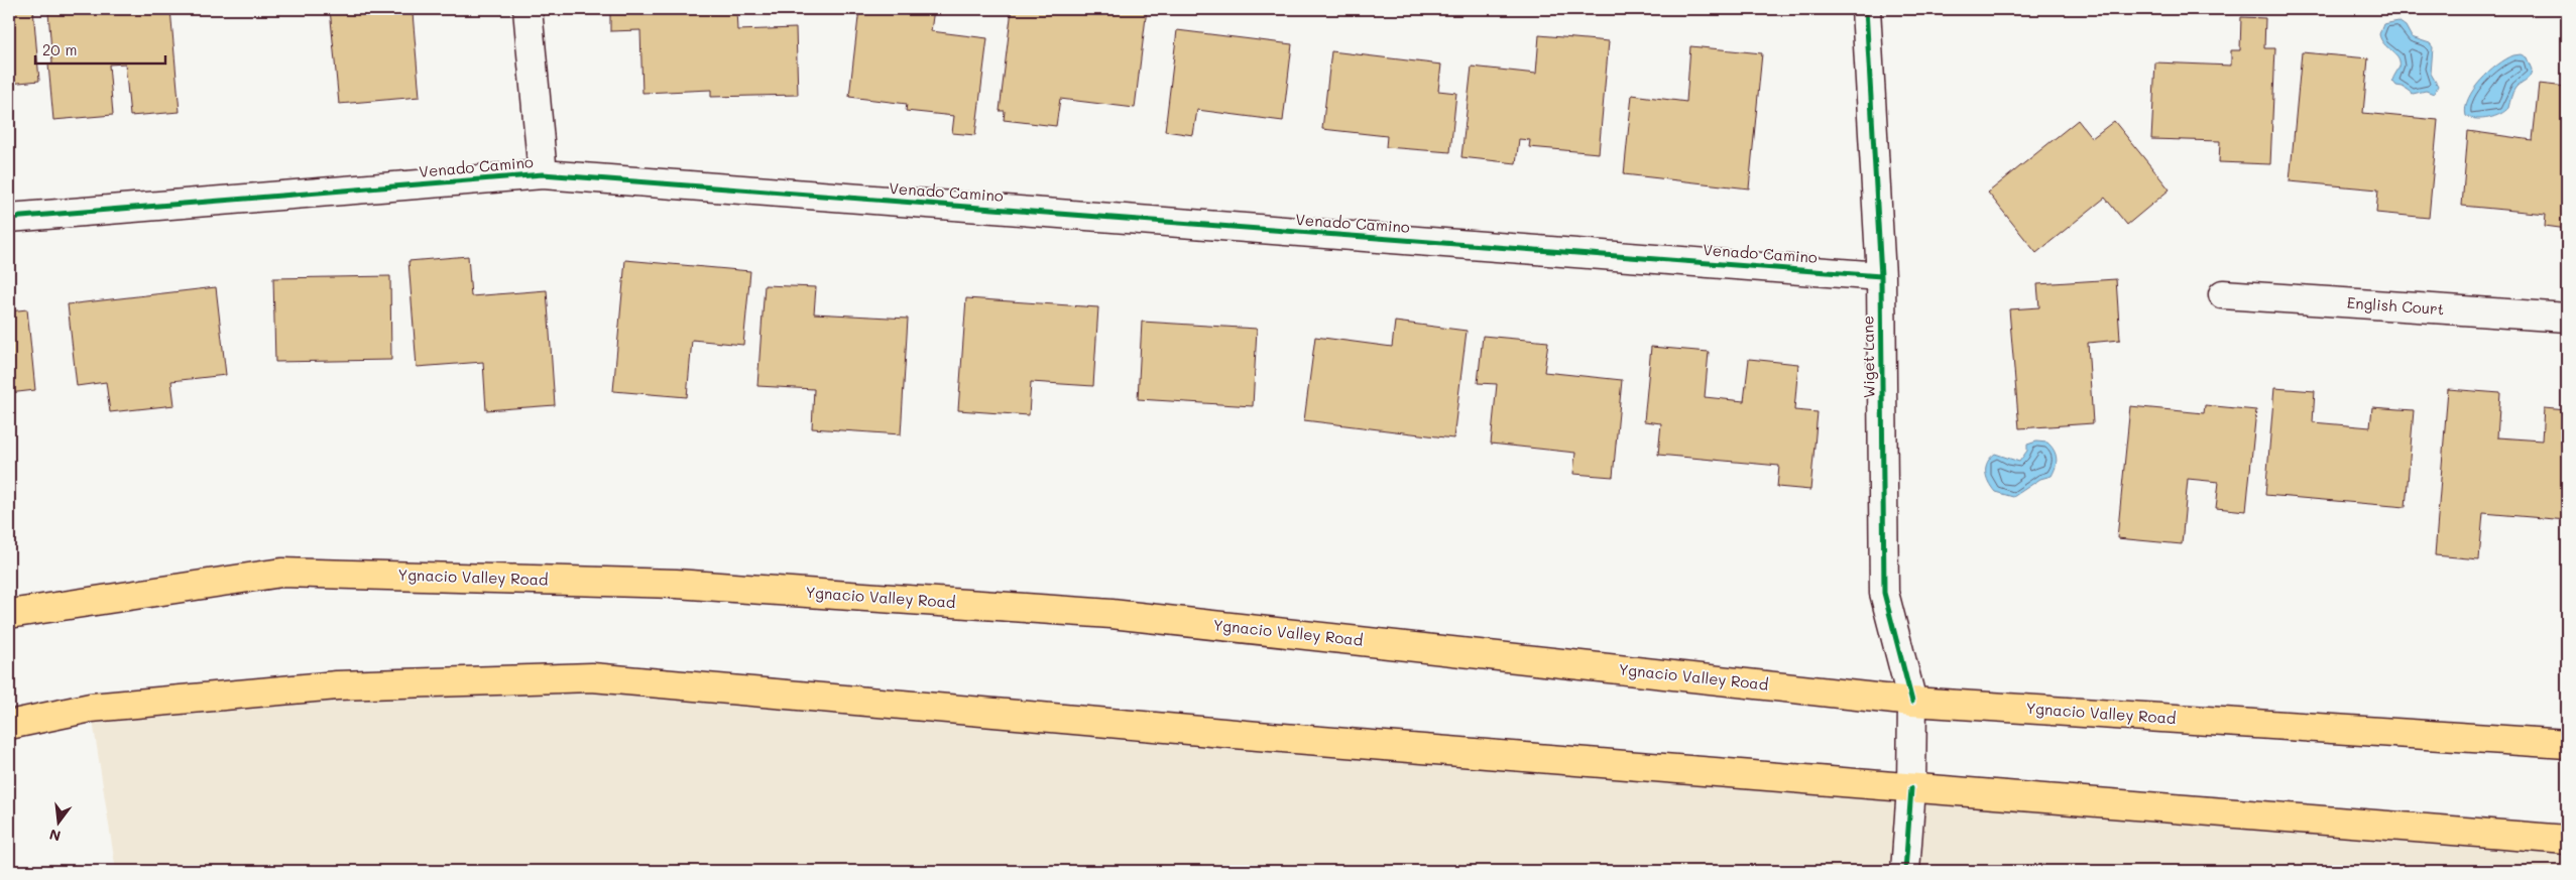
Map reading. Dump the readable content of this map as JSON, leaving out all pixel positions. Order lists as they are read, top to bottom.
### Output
{
  "streets": {
    "highway": ["Ygnacio Valley Road"],
    "street": ["Venado Camino", "English Court", "Wiget Lane"]
  },
  "crossings": [
    ["Venado Camino", "Wiget Lane"],
    ["Wiget Lane", "Ygnacio Valley Road"]
  ],
  "scale_bar": "20 m",
  "north": "bottom"
}
